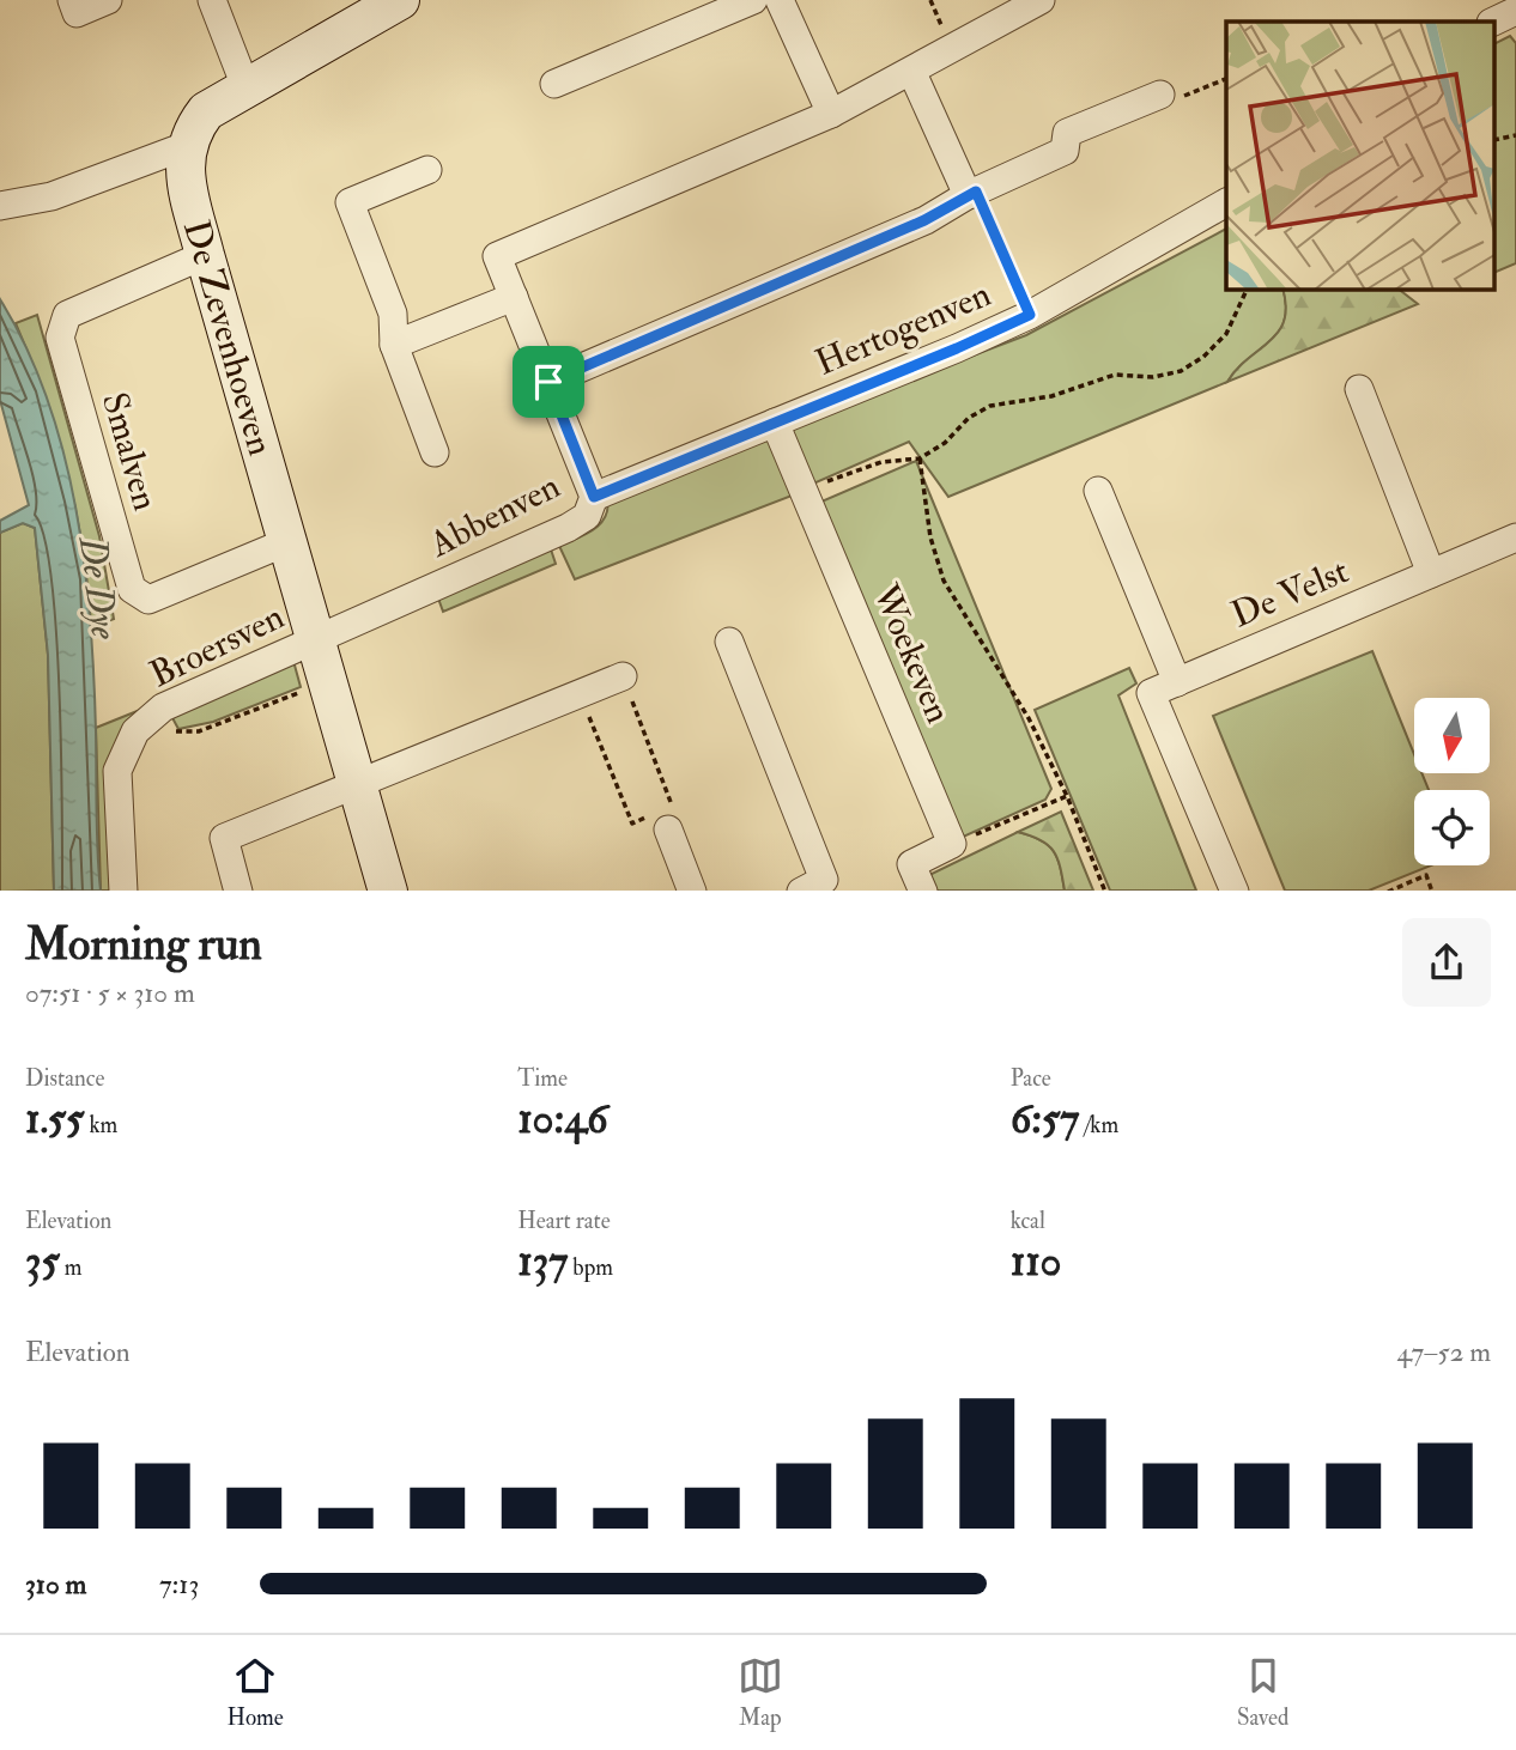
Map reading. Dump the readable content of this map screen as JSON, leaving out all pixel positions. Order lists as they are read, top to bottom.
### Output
{
  "streets": {
    "street": [
      "Hertogenven",
      "De Zevenhoeven",
      "Smalven",
      "Abbenven",
      "De Velst",
      "Broersven",
      "Woekeven"
    ]
  },
  "crossings": [
    ["Hertogenven", "Abbenven"],
    ["Hertogenven", "Woekeven"],
    ["De Zevenhoeven", "Smalven"],
    ["De Zevenhoeven", "Abbenven"],
    ["De Zevenhoeven", "Broersven"],
    ["Abbenven", "Broersven"]
  ],
  "water": ["De Dye"],
  "north": "bottom",
  "page": {
    "heading": ["Morning run", "07:51 · 5 × 310 m"],
    "stats": [
      ["Distance", "1.55 km"],
      ["Time", "10:46"],
      ["Pace", "6:57 /km"],
      ["Elevation", "35 m"],
      ["Heart rate", "137 bpm"],
      ["kcal", "110"]
    ],
    "chart": ["Elevation", "47–52 m"],
    "list": [
      {
        "name": "310 m",
        "note": "7:13"
      }
    ],
    "tabs": ["Home", "Map", "Saved"]
  }
}
